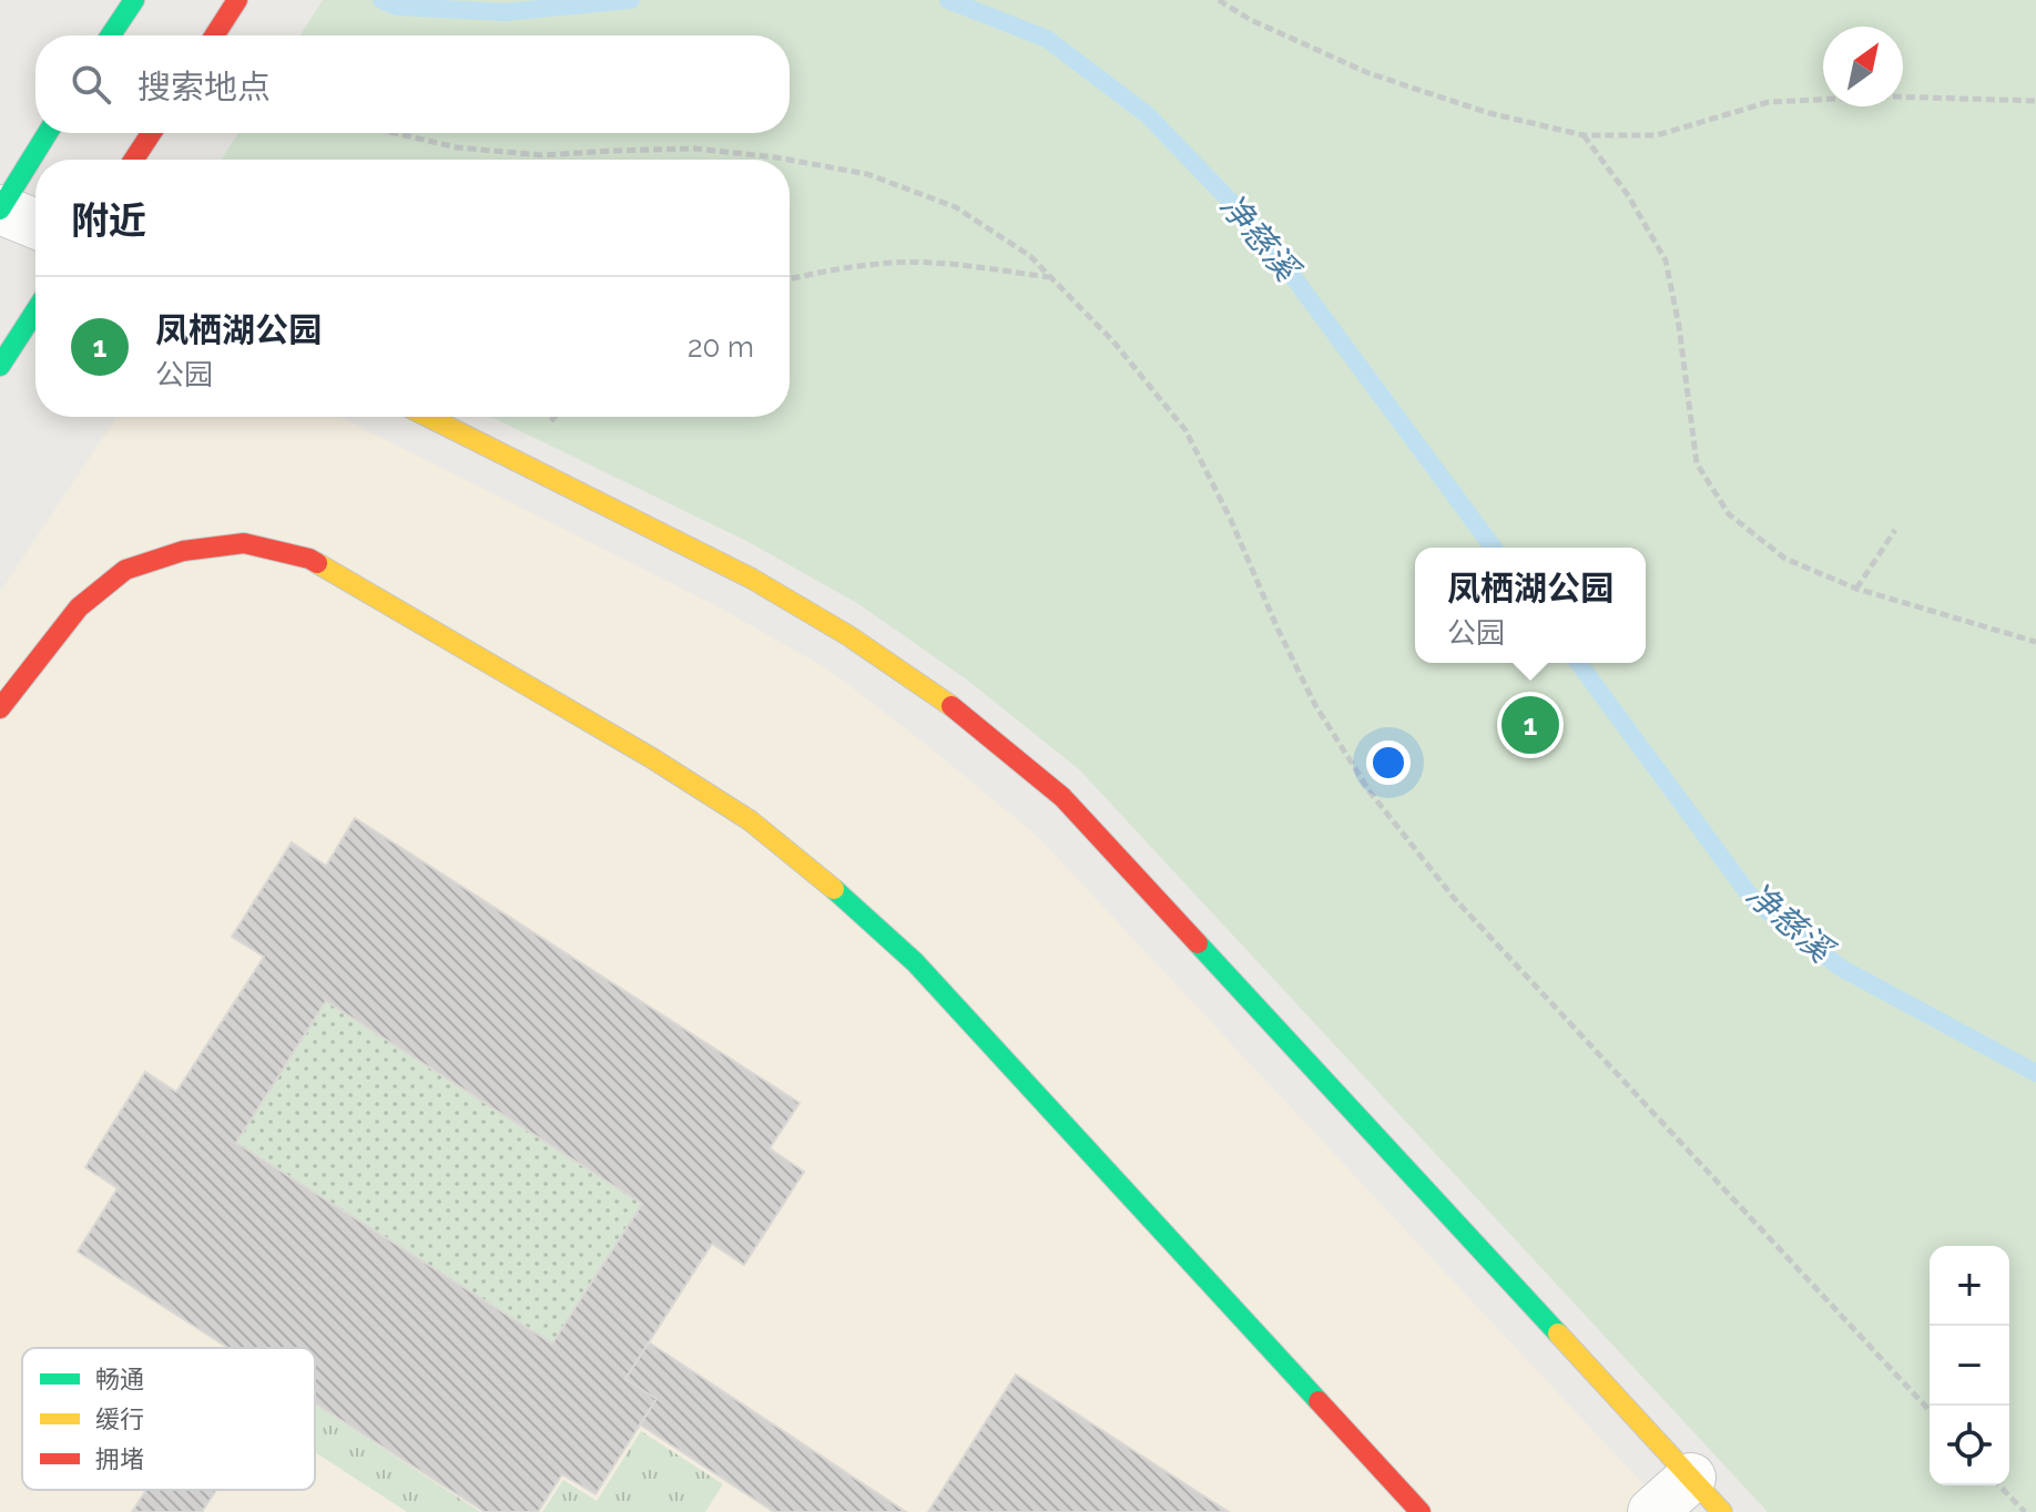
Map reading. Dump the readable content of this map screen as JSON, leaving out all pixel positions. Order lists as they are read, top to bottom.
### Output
{
  "water": ["净慈溪"],
  "legend": ["畅通", "缓行", "拥堵"],
  "north": "top right",
  "page": {
    "search": "搜索地点",
    "heading": "附近",
    "list": [
      {
        "mark": "1",
        "name": "凤栖湖公园",
        "note": "公园",
        "value": "20 m"
      }
    ],
    "popup": ["凤栖湖公园", "公园"],
    "pins": "1",
    "map_buttons": ["+", "−"]
  }
}
